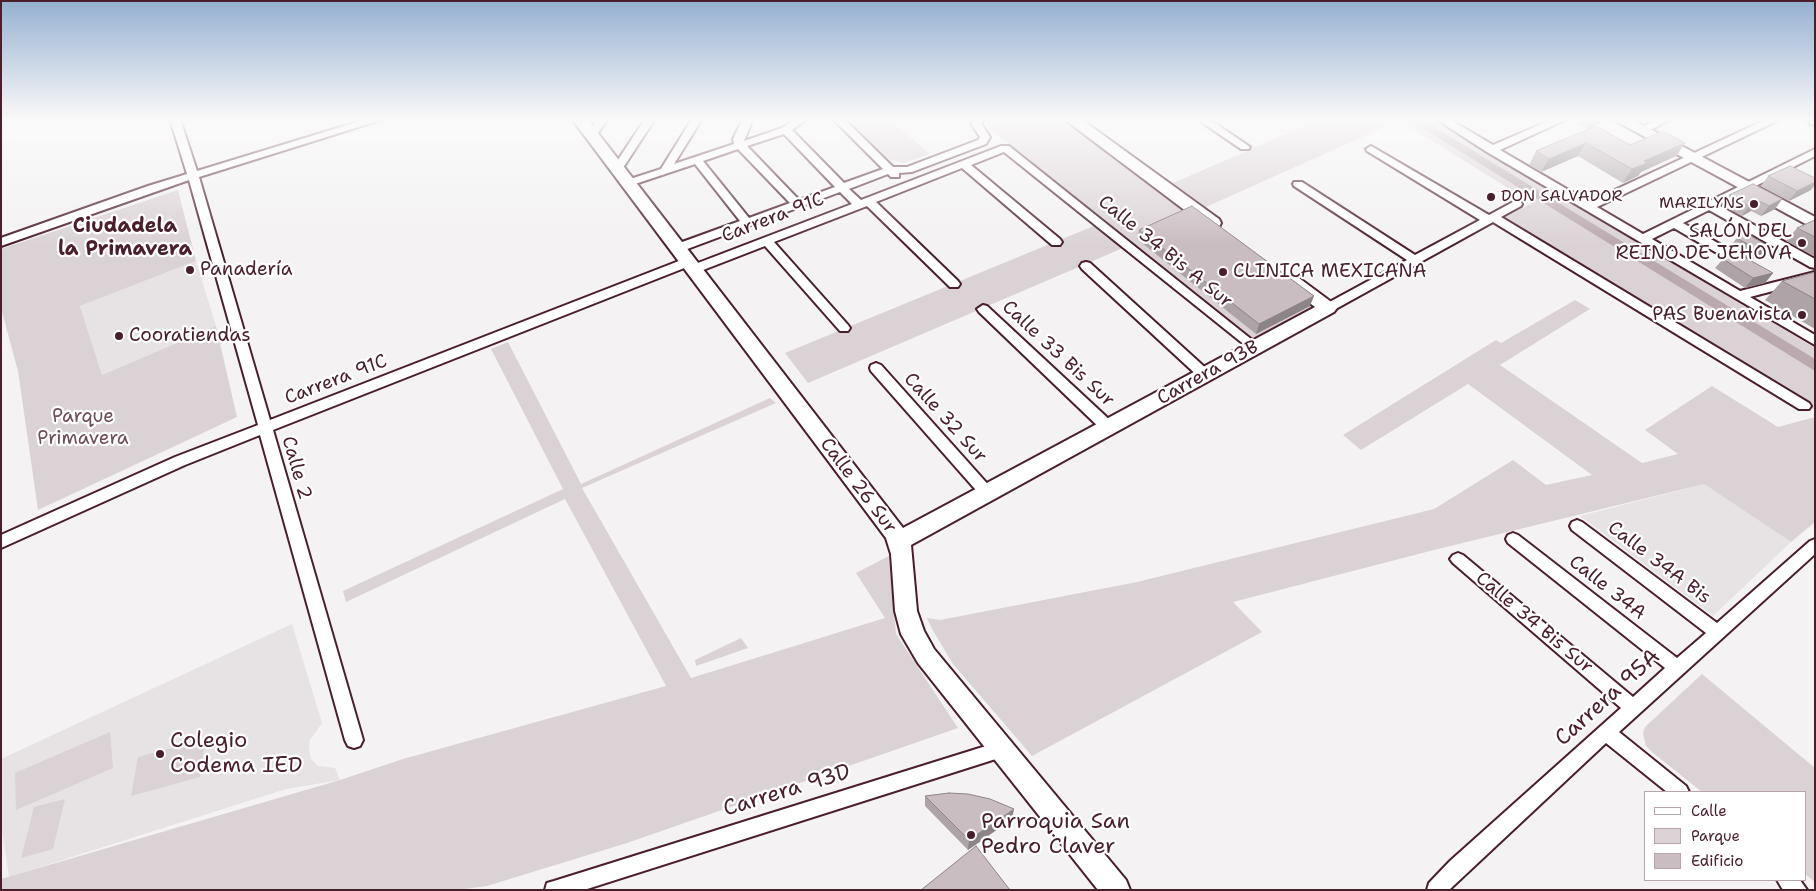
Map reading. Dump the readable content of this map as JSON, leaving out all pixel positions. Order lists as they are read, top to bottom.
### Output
{
  "streets": {
    "street": [
      "Carrera 91C",
      "Calle 34 Bis A Sur",
      "Calle 33 Bis Sur",
      "Carrera 93B",
      "Calle 32 Sur",
      "Calle 2",
      "Calle 26 Sur",
      "Calle 34A Bis",
      "Calle 34A",
      "Calle 34 Bis Sur",
      "Carrera 95A",
      "Carrera 93D"
    ]
  },
  "crossings": [
    ["Carrera 91C", "Calle 2"],
    ["Carrera 91C", "Calle 26 Sur"],
    ["Calle 34 Bis A Sur", "Carrera 93B"],
    ["Calle 33 Bis Sur", "Carrera 93B"],
    ["Carrera 93B", "Calle 32 Sur"],
    ["Carrera 93B", "Calle 26 Sur"],
    ["Calle 26 Sur", "Carrera 93D"],
    ["Calle 34A Bis", "Carrera 95A"],
    ["Calle 34A", "Carrera 95A"],
    ["Calle 34 Bis Sur", "Carrera 95A"]
  ],
  "districts": ["Ciudadela la Primavera"],
  "parks": ["Parque Primavera"],
  "places": [
    "DON SALVADOR",
    "MARILYNS",
    "SALÓN DEL REINO DE JEHOVA",
    "Panadería",
    "CLINICA MEXICANA",
    "PAS Buenavista",
    "Cooratiendas",
    "Colegio Codema IED",
    "Parroquia San Pedro Claver"
  ],
  "legend": ["Calle", "Parque", "Edificio"]
}
